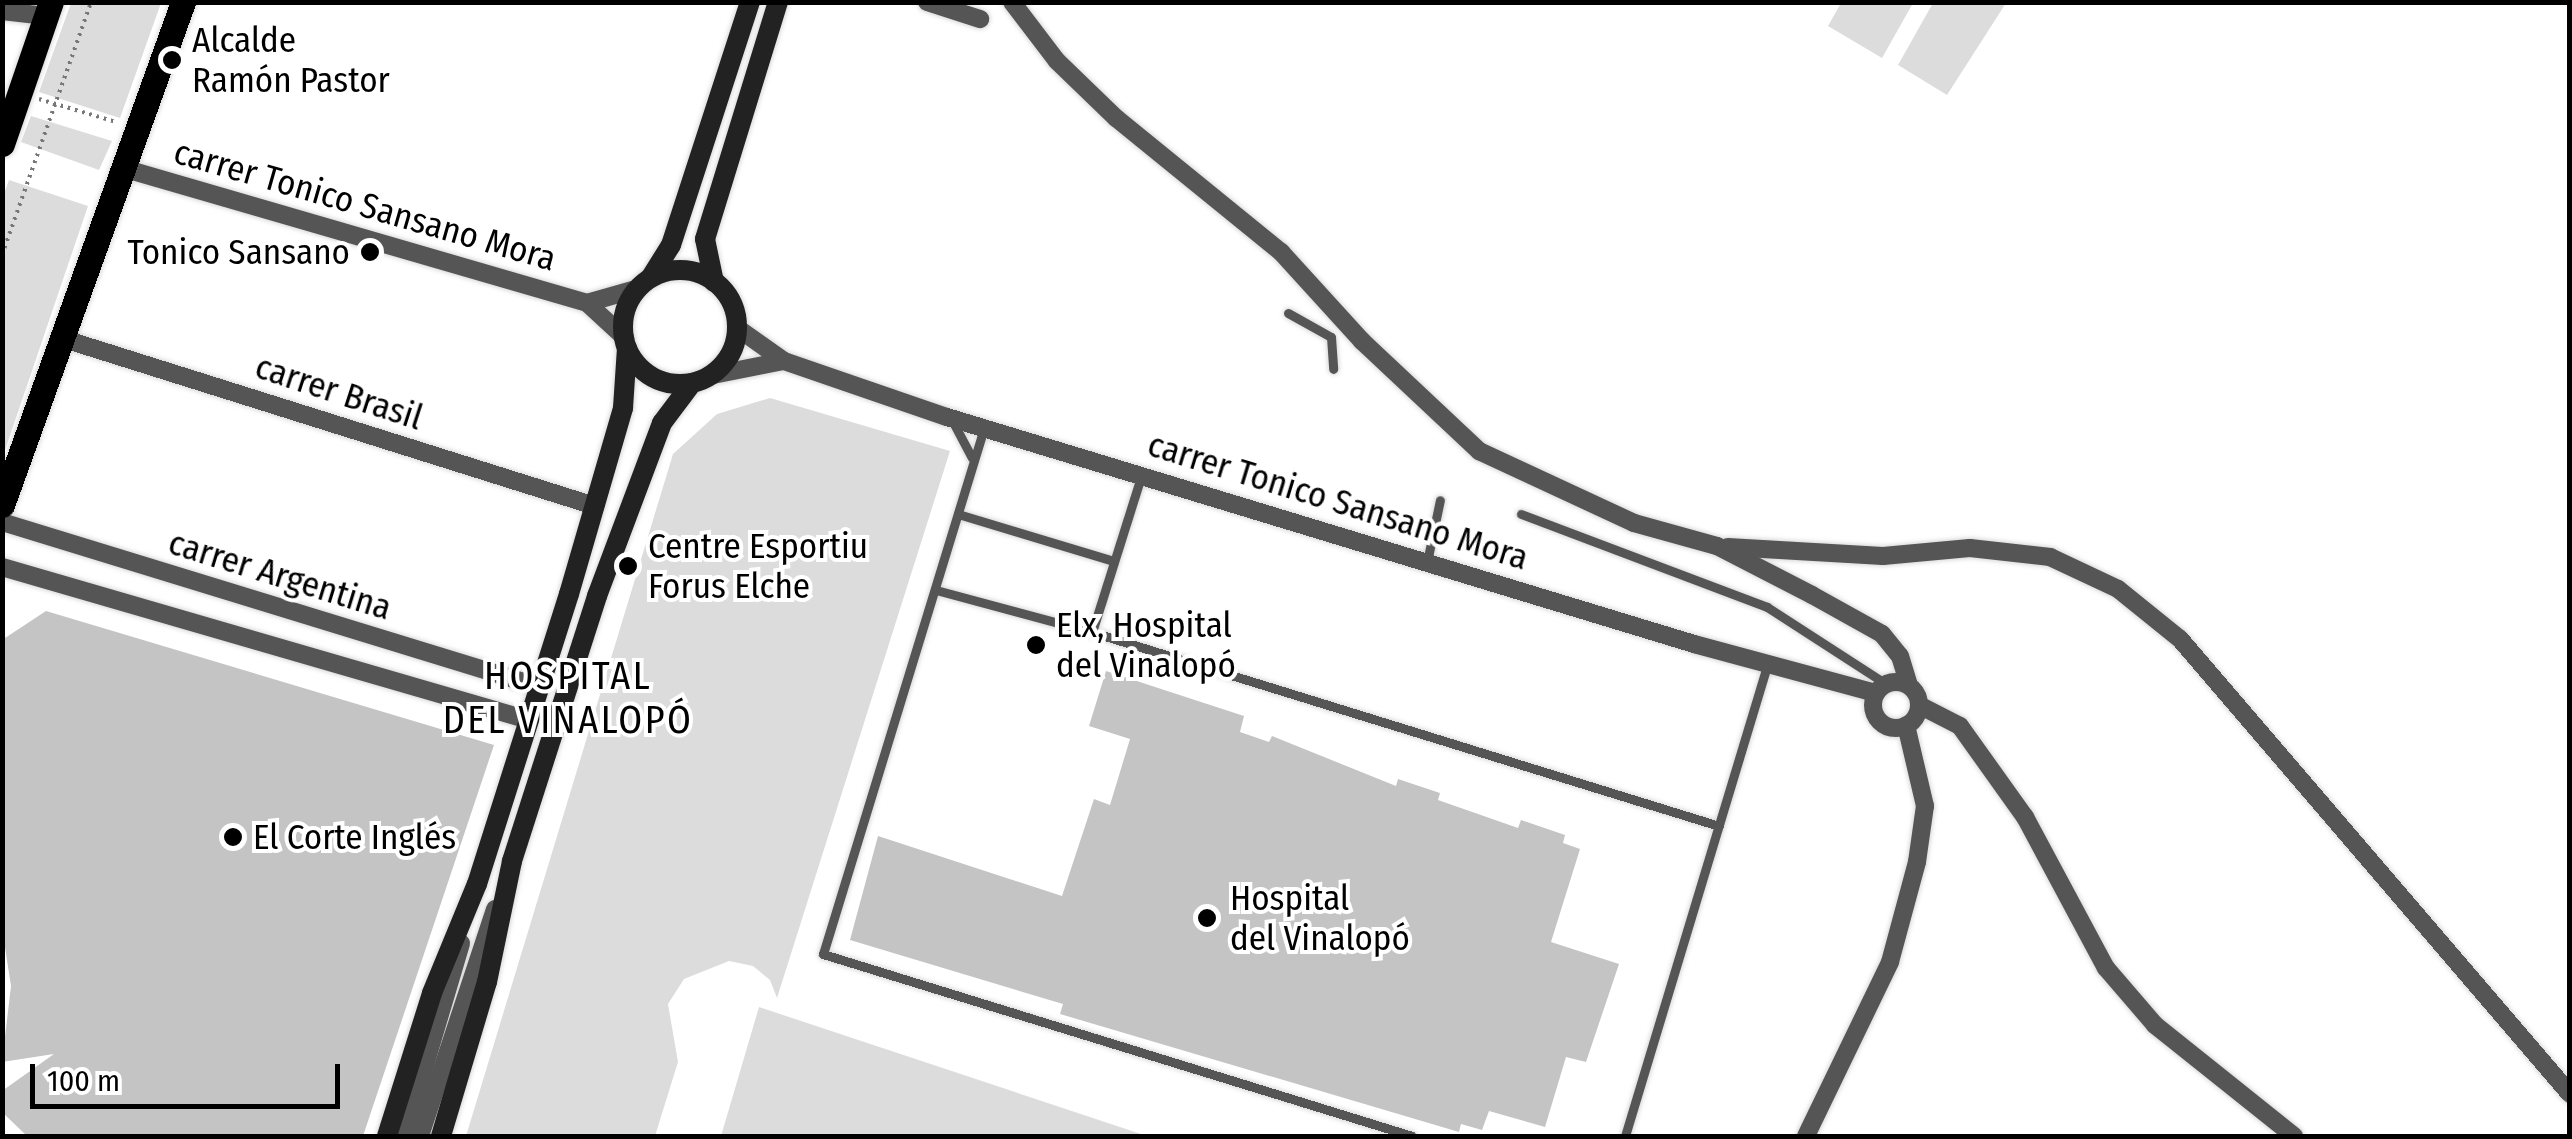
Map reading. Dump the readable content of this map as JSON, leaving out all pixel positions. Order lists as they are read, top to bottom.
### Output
{
  "streets": {
    "street": ["carrer Tonico Sansano Mora", "carrer Brasil", "carrer Argentina"]
  },
  "districts": ["HOSPITAL DEL VINALOPÓ"],
  "places": [
    "Alcalde Ramón Pastor",
    "Tonico Sansano",
    "Centre Esportiu Forus Elche",
    "Elx, Hospital del Vinalopó",
    "El Corte Inglés",
    "Hospital del Vinalopó"
  ],
  "scale_bar": "100 m"
}
